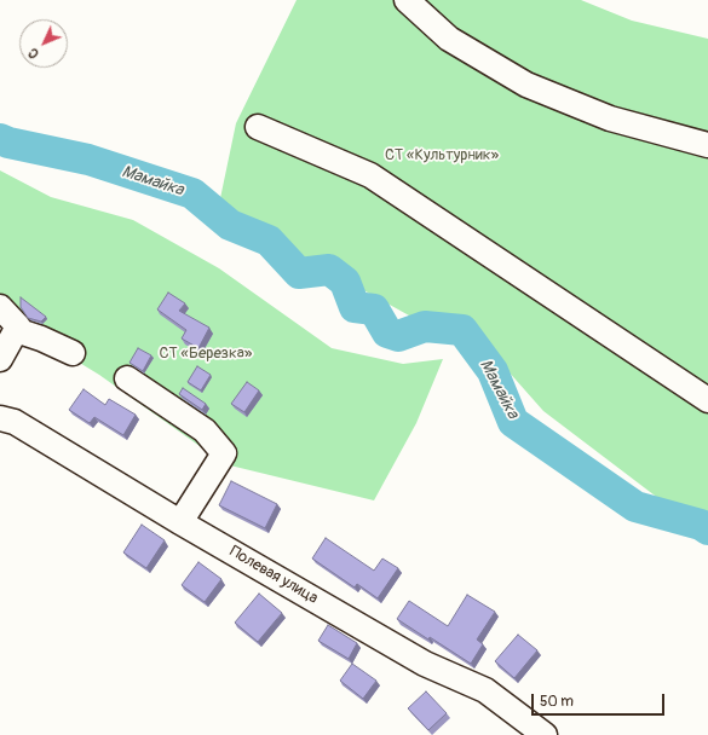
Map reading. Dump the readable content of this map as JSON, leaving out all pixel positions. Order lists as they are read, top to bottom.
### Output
{
  "streets": {
    "street": ["Полевая улица"]
  },
  "water": ["Мамайка"],
  "parks": ["СТ «Культурник»", "СТ «Березка»"],
  "scale_bar": "50 m",
  "north": "bottom left"
}
